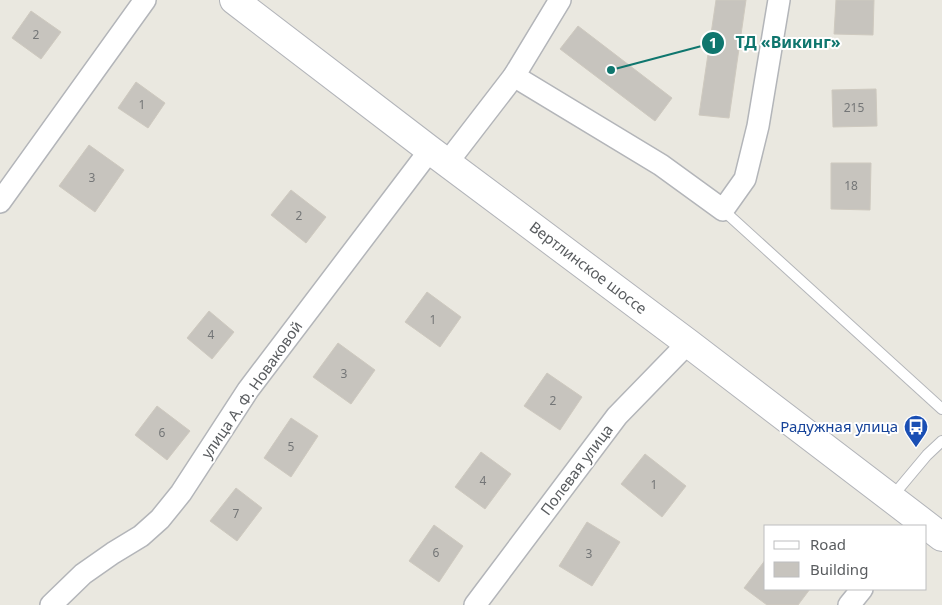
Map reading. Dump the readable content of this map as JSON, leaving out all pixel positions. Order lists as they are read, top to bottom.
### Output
{
  "streets": {
    "main road": ["Вертлинское шоссе"],
    "street": ["улица А. Ф. Новаковой", "Полевая улица"]
  },
  "crossings": [
    ["Вертлинское шоссе", "улица А. Ф. Новаковой"],
    ["Вертлинское шоссе", "Полевая улица"]
  ],
  "places": {
    "other": ["ТД «Викинг»"],
    "bus stop": ["Радужная улица"]
  },
  "house_numbers": [
    "2",
    "1",
    "215",
    "3",
    "18",
    "2",
    "1",
    "4",
    "3",
    "2",
    "6",
    "5",
    "4",
    "1",
    "7",
    "6",
    "3"
  ],
  "legend": ["Road", "Building"]
}
